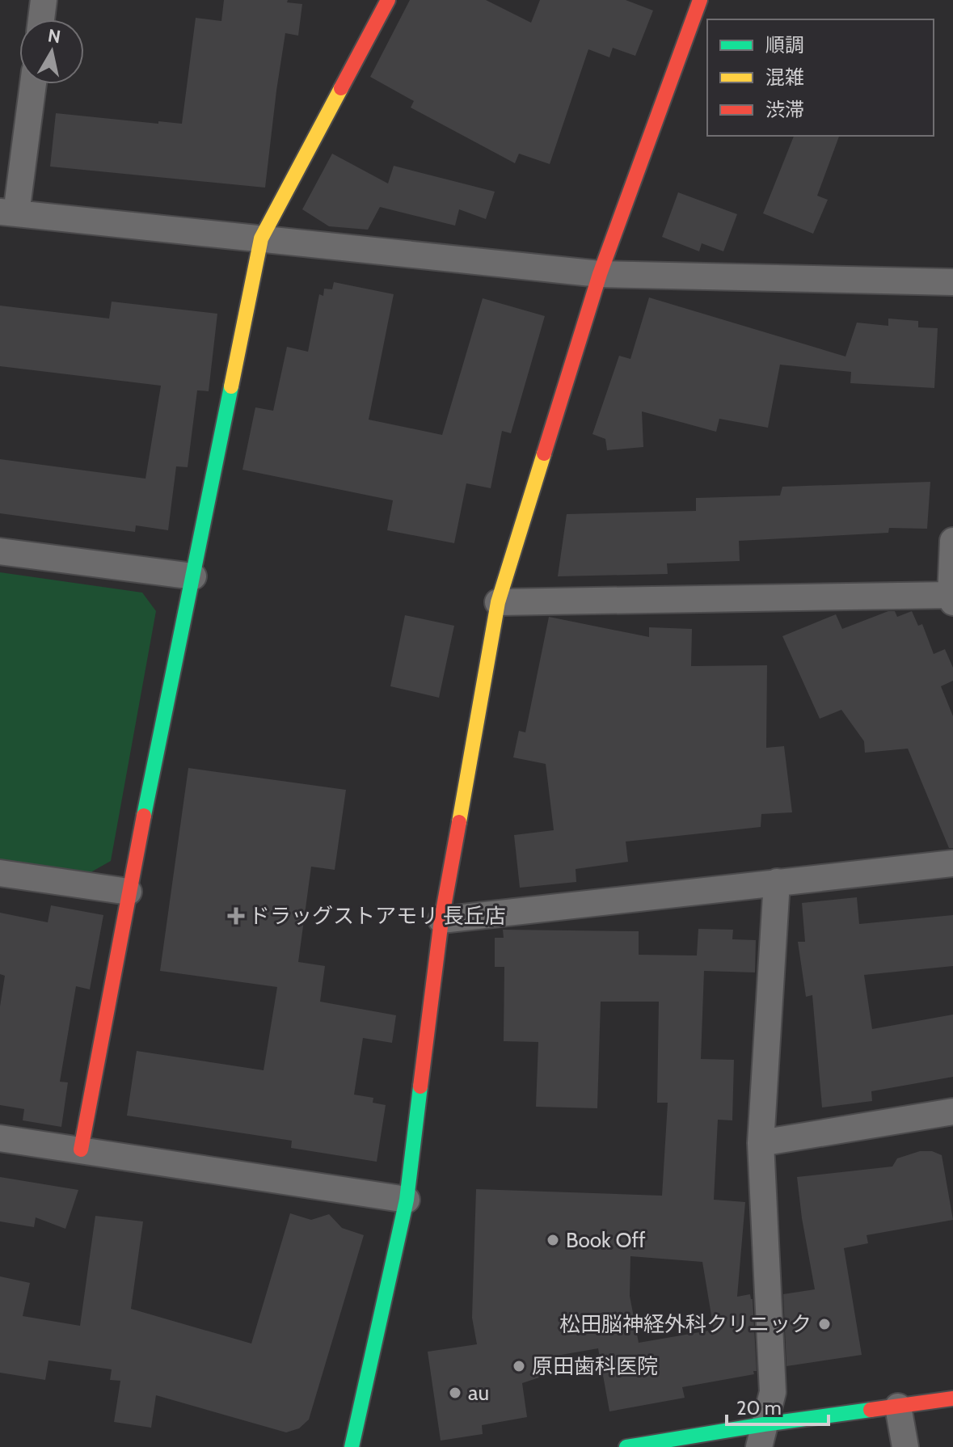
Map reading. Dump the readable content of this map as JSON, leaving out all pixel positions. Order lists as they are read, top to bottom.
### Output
{
  "places": {
    "health": ["ドラッグストアモリ 長丘店"],
    "other": [
      "Book Off",
      "松田脳神経外科クリニック",
      "原田歯科医院",
      "au"
    ]
  },
  "legend": ["順調", "混雑", "渋滞"],
  "scale_bar": "20 m",
  "north": "top"
}
